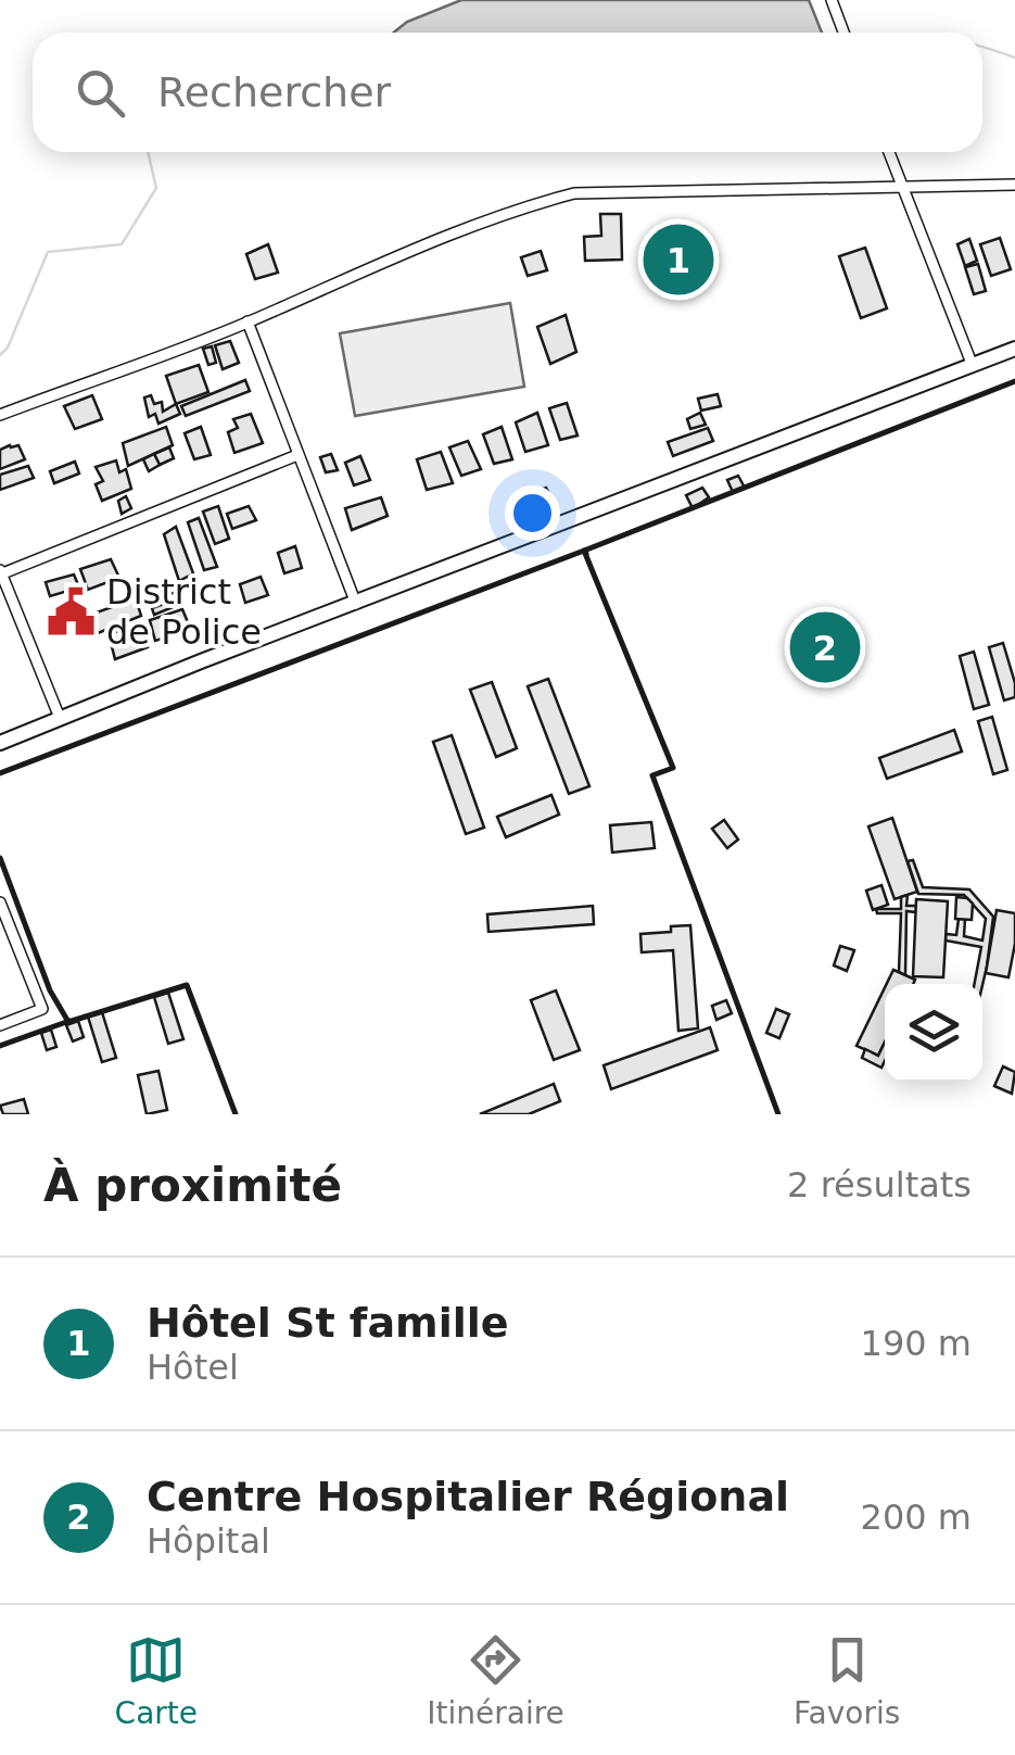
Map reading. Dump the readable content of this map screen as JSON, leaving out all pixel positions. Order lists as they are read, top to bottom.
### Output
{
  "places": {
    "public building": ["District de Police"]
  },
  "page": {
    "search": "Rechercher",
    "pins": ["1", "2"],
    "heading": ["À proximité", "2 résultats"],
    "list": [
      {
        "mark": "1",
        "name": "Hôtel St famille",
        "note": "Hôtel",
        "value": "190 m"
      },
      {
        "mark": "2",
        "name": "Centre Hospitalier Régional",
        "note": "Hôpital",
        "value": "200 m"
      }
    ],
    "nav": ["Carte", "Itinéraire", "Favoris"]
  }
}
